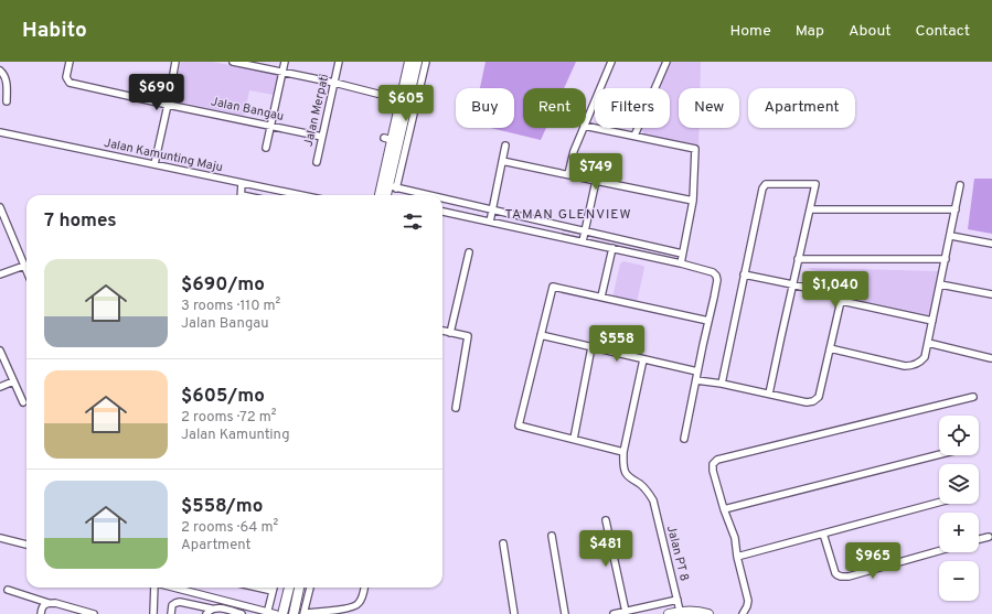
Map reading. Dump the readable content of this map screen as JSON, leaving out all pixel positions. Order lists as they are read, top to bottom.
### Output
{
  "streets": {
    "street": [
      "Jalan Bangau",
      "Jalan Merpati",
      "Jalan Kamunting Maju",
      "Jalan PT 8"
    ]
  },
  "crossings": [
    ["Jalan Bangau", "Jalan Merpati"]
  ],
  "districts": ["TAMAN GLENVIEW"],
  "page": {
    "header": "Habito",
    "nav": [
      "Home",
      "Map",
      "About",
      "Contact"
    ],
    "price": [
      "$690",
      "$605",
      "$749",
      "$1,040",
      "$558",
      "$481",
      "$965"
    ],
    "chip": [
      "Buy",
      "Rent",
      "Filters",
      "New",
      "Apartment"
    ],
    "heading": "7 homes",
    "list": [
      {
        "name": "$690/mo",
        "note": "3 rooms · 110 m² · Jalan Bangau"
      },
      {
        "name": "$605/mo",
        "note": "2 rooms · 72 m² · Jalan Kamunting"
      },
      {
        "name": "$558/mo",
        "note": "2 rooms · 64 m² · Apartment"
      }
    ],
    "map_buttons": ["+", "−"]
  }
}
